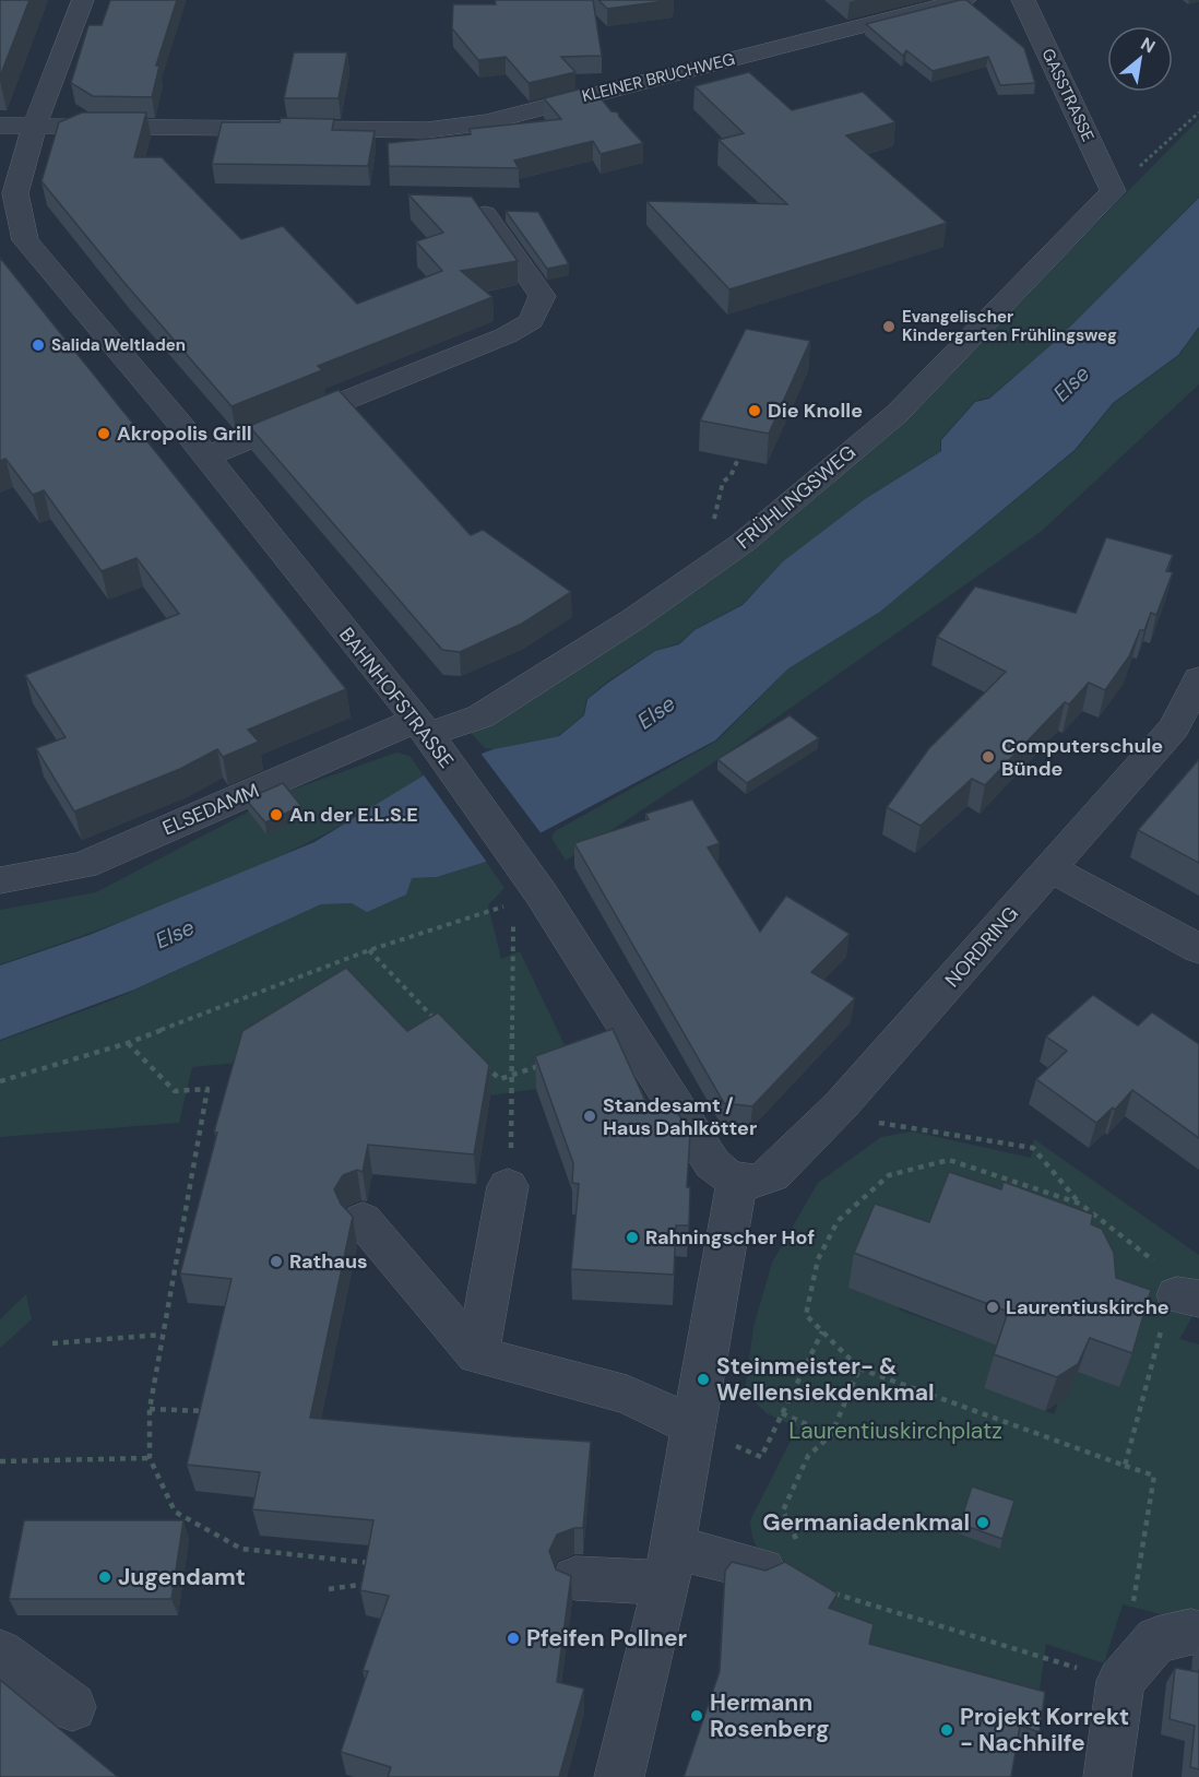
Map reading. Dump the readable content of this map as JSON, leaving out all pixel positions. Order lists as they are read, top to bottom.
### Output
{
  "streets": {
    "street": [
      "KLEINER BRUCHWEG",
      "GASSTRASSE",
      "FRÜHLINGSWEG",
      "BAHNHOFSTRASSE",
      "ELSEDAMM",
      "NORDRING"
    ]
  },
  "crossings": [
    ["KLEINER BRUCHWEG", "BAHNHOFSTRASSE"],
    ["GASSTRASSE", "FRÜHLINGSWEG"],
    ["FRÜHLINGSWEG", "BAHNHOFSTRASSE"],
    ["FRÜHLINGSWEG", "ELSEDAMM"],
    ["BAHNHOFSTRASSE", "ELSEDAMM"],
    ["BAHNHOFSTRASSE", "NORDRING"]
  ],
  "water": ["Else"],
  "parks": ["Laurentiuskirchplatz"],
  "places": [
    "Evangelischer Kindergarten Frühlingsweg",
    "Salida Weltladen",
    "Die Knolle",
    "Akropolis Grill",
    "Computerschule Bünde",
    "An der E.L.S.E",
    "Standesamt / Haus Dahlkötter",
    "Rahningscher Hof",
    "Rathaus",
    "Laurentiuskirche",
    "Steinmeister- & Wellensiekdenkmal",
    "Germaniadenkmal",
    "Jugendamt",
    "Pfeifen Pollner",
    "Hermann Rosenberg",
    "Projekt Korrekt - Nachhilfe"
  ],
  "north": "top right"
}
